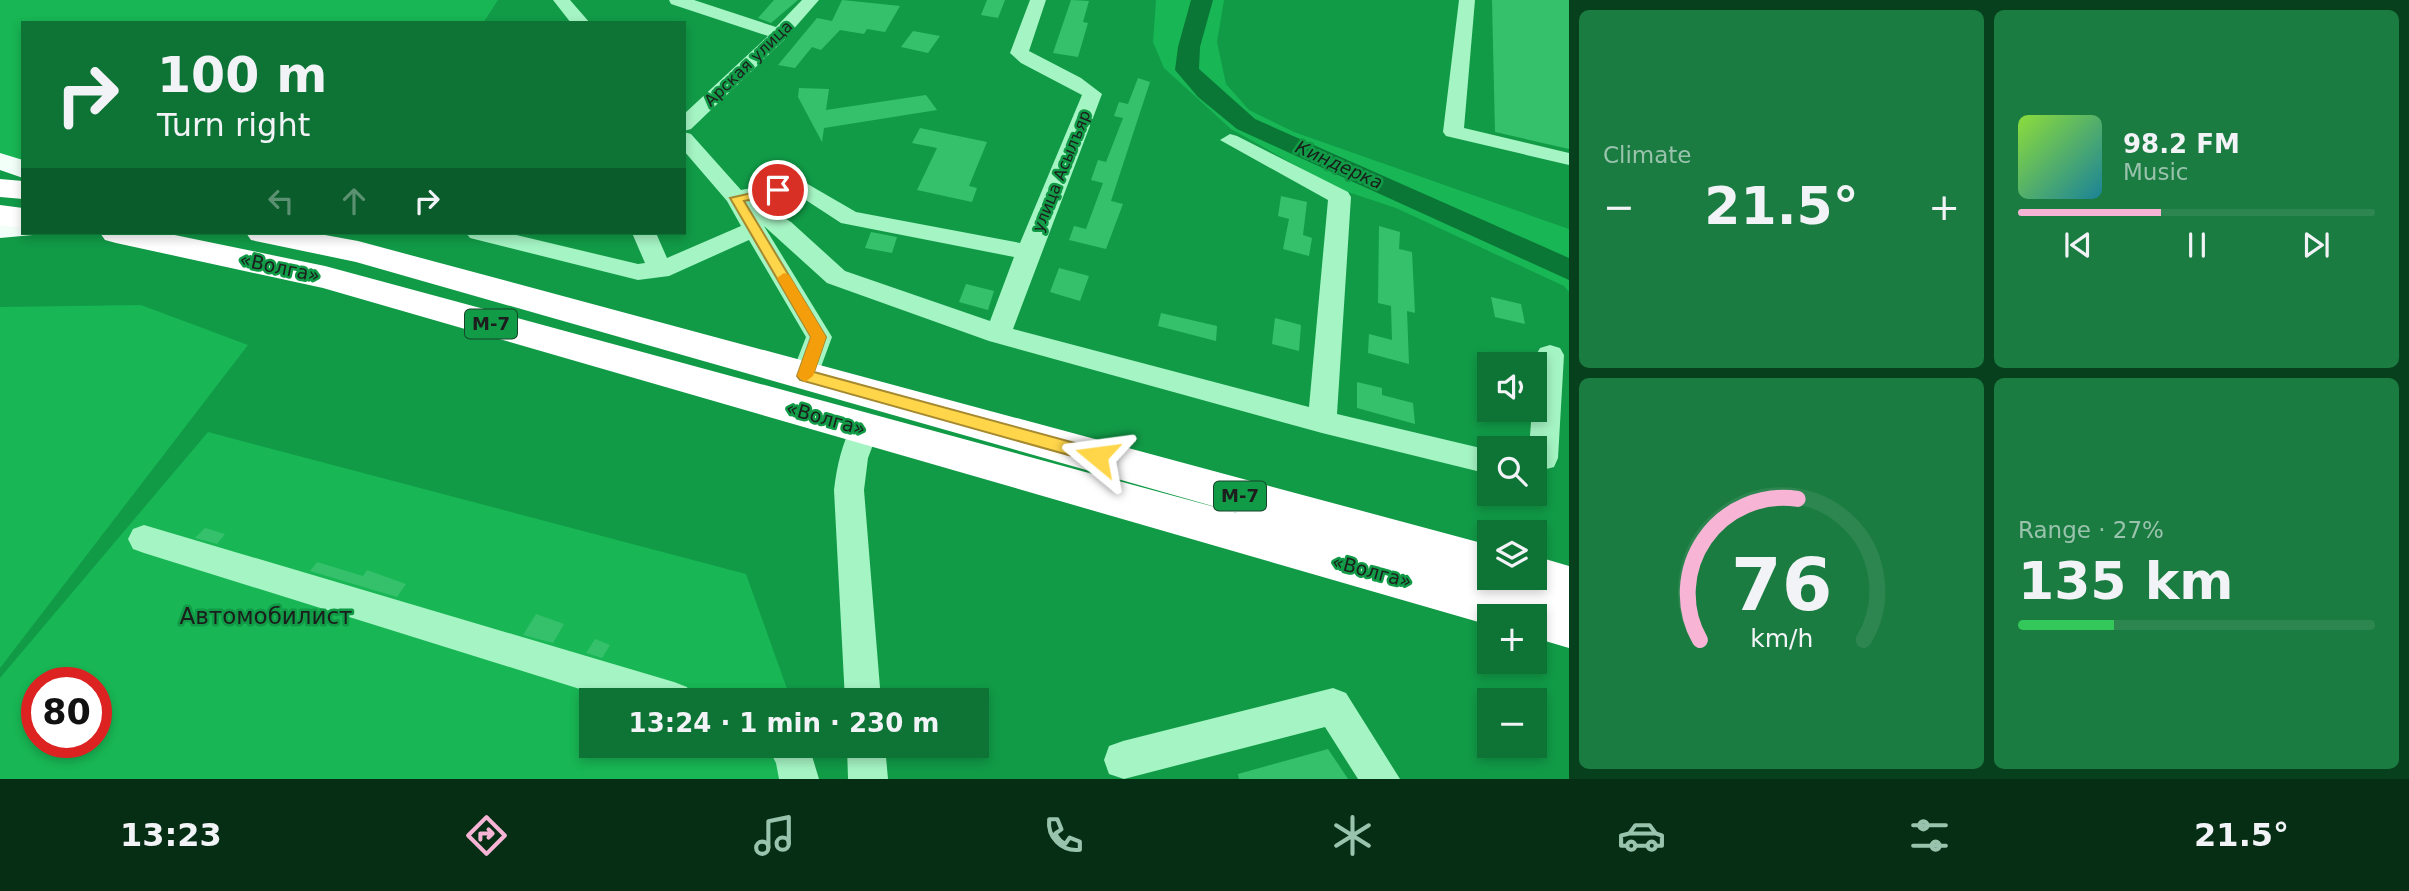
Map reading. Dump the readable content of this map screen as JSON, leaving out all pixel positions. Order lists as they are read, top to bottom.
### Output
{
  "streets": {
    "highway": ["«Волга»", "М-7"],
    "street": ["Арская улица", "улица Асылъяр"]
  },
  "water": ["Киндерка"],
  "parks": ["Автомобилист"],
  "page": {
    "tile": [
      "Climate",
      ["Range · 27%", "135 km"]
    ],
    "turn": ["100 m", "Turn right"],
    "song": ["98.2 FM", "Music"],
    "heat": ["−", "21.5°", "+"],
    "map_buttons": ["+", "−"],
    "limit": "80",
    "trip": "13:24 · 1 min · 230 m",
    "tabs": ["13:23", "21.5°"],
    "gauge": ["76", "km/h"]
  }
}
